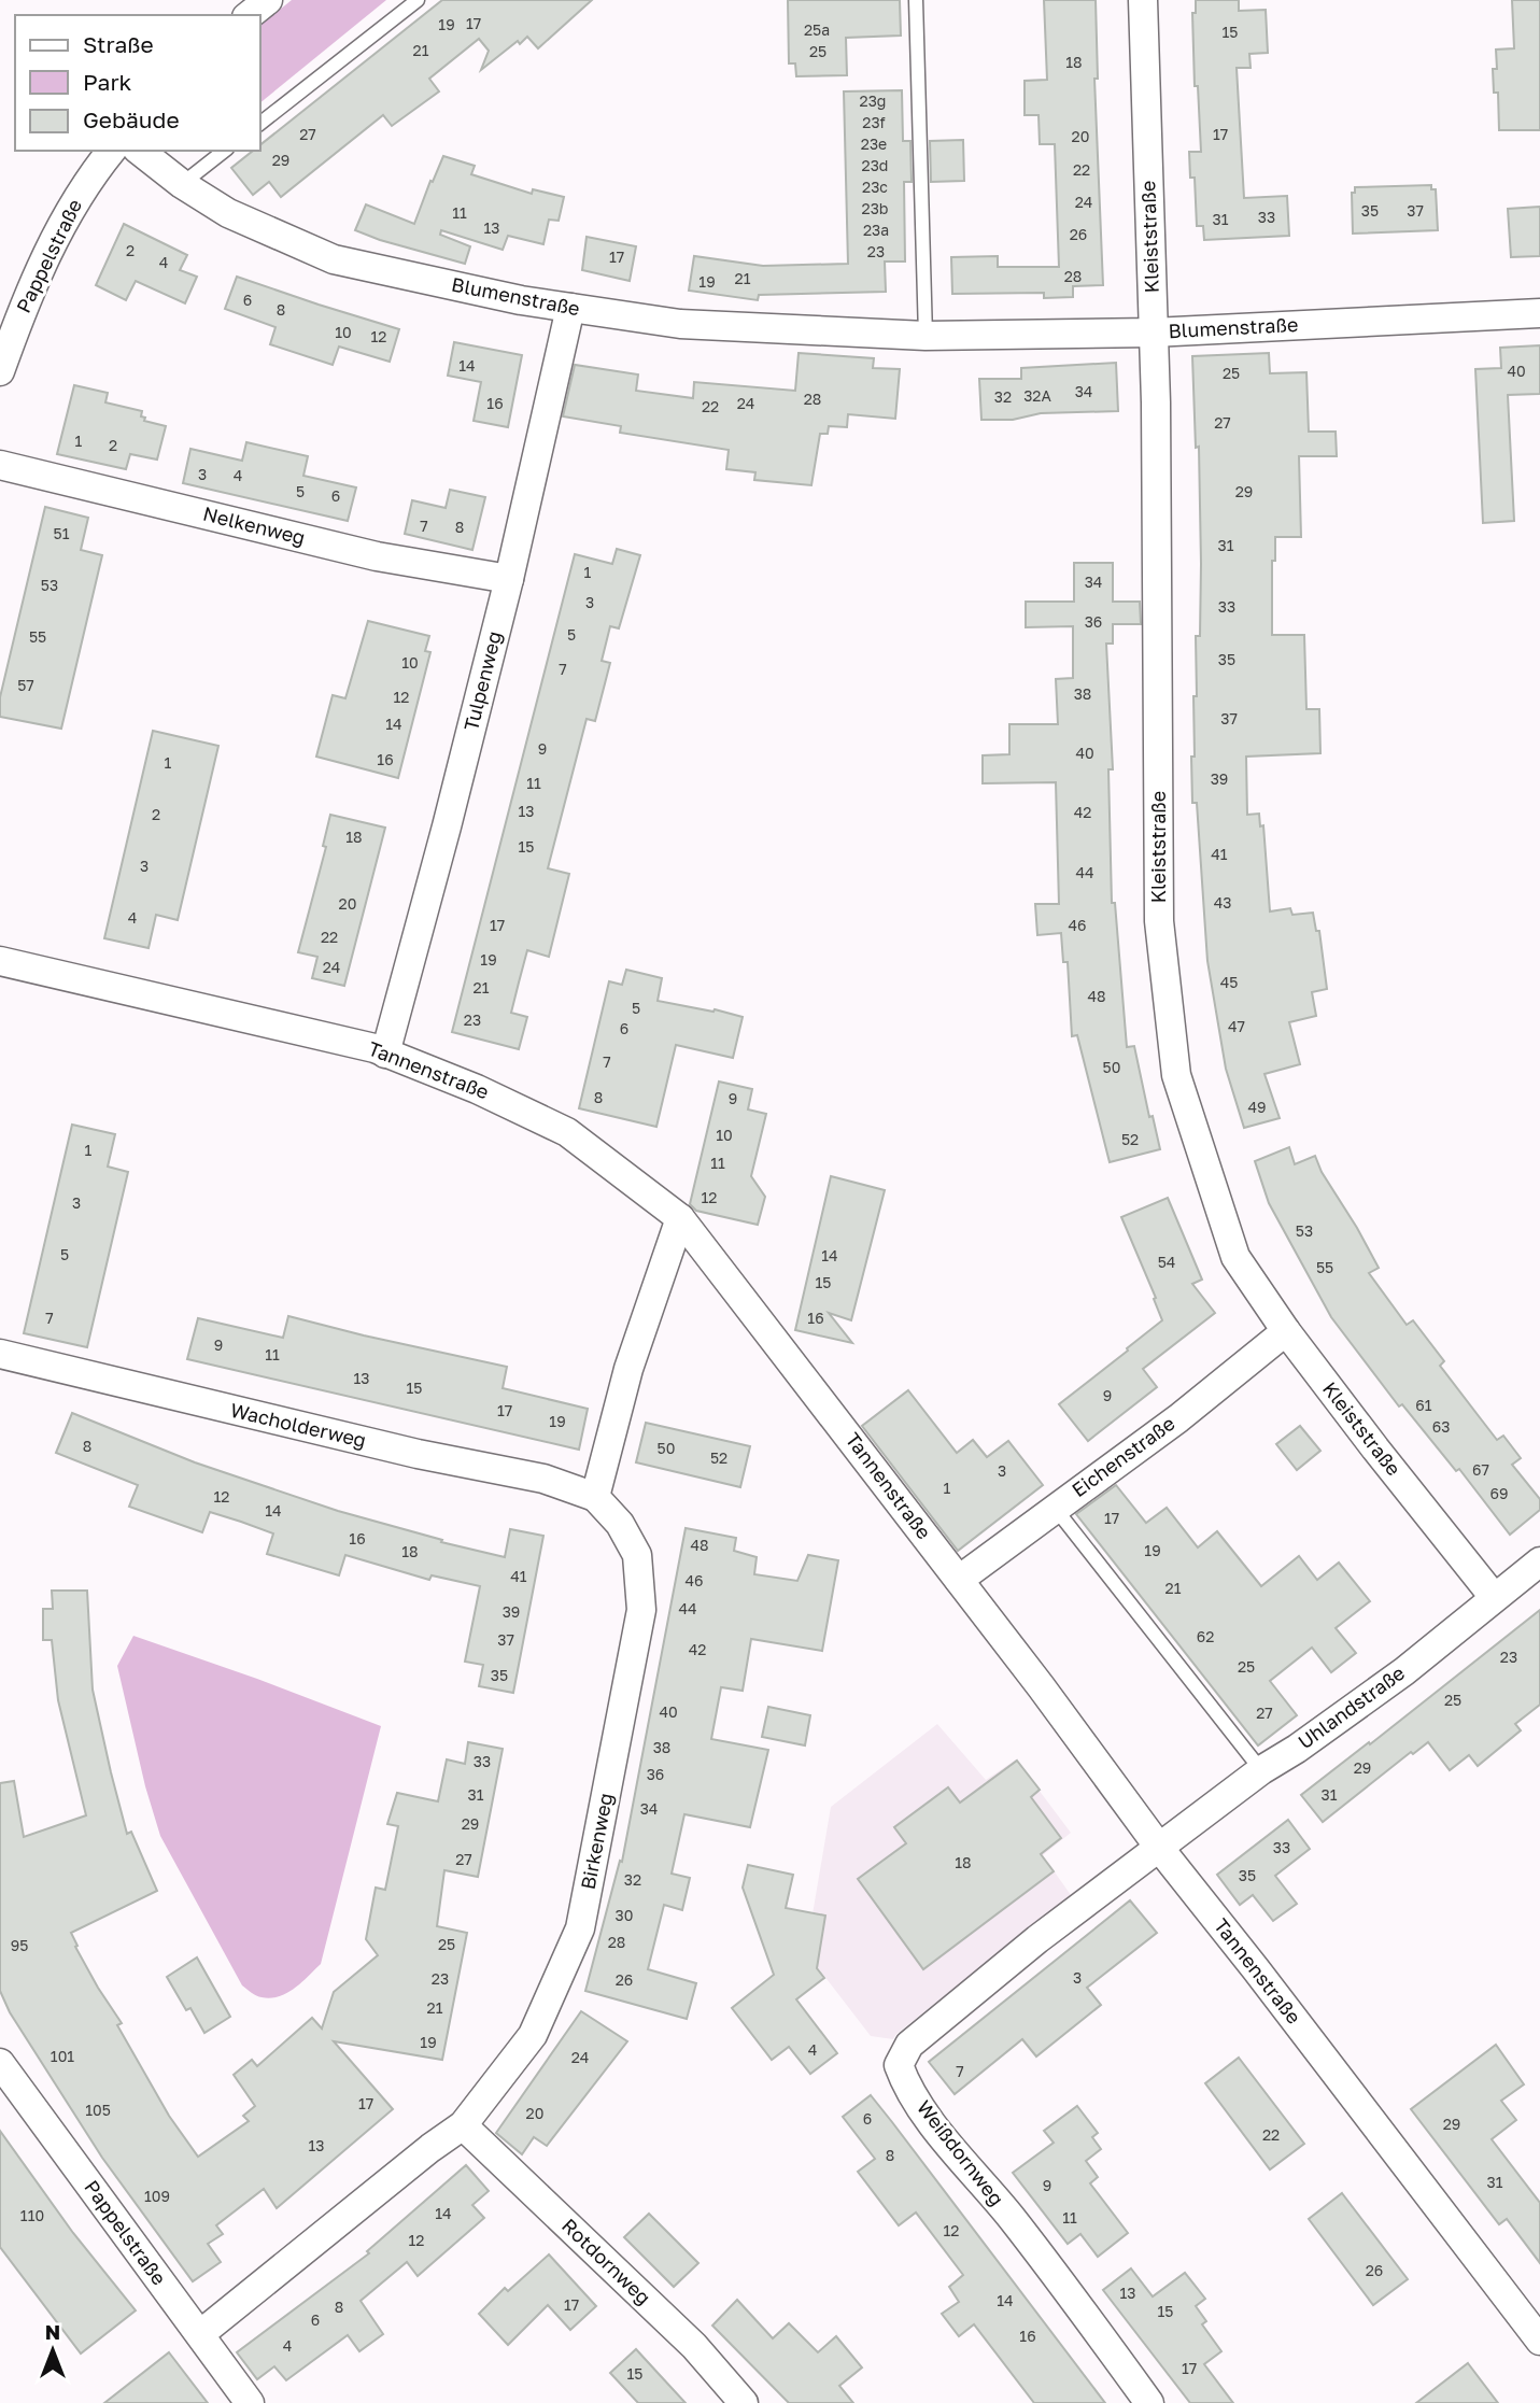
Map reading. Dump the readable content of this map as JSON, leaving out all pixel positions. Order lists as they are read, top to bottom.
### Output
{
  "streets": {
    "street": [
      "Kleiststraße",
      "Pappelstraße",
      "Blumenstraße",
      "Nelkenweg",
      "Tulpenweg",
      "Tannenstraße",
      "Wacholderweg",
      "Eichenstraße",
      "Uhlandstraße",
      "Birkenweg",
      "Weißdornweg",
      "Rotdornweg"
    ]
  },
  "crossings": [
    ["Kleiststraße", "Blumenstraße"],
    ["Kleiststraße", "Eichenstraße"],
    ["Kleiststraße", "Uhlandstraße"],
    ["Pappelstraße", "Birkenweg"],
    ["Blumenstraße", "Tulpenweg"],
    ["Nelkenweg", "Tulpenweg"],
    ["Tulpenweg", "Tannenstraße"],
    ["Tannenstraße", "Eichenstraße"],
    ["Tannenstraße", "Uhlandstraße"],
    ["Tannenstraße", "Weißdornweg"],
    ["Wacholderweg", "Birkenweg"],
    ["Uhlandstraße", "Weißdornweg"],
    ["Birkenweg", "Rotdornweg"]
  ],
  "house_numbers": [
    "17",
    "19",
    "25a",
    "15",
    "21",
    "25",
    "18",
    "23g",
    "23f",
    "27",
    "17",
    "20",
    "23e",
    "29",
    "23d",
    "22",
    "23c",
    "24",
    "23b",
    "35",
    "37",
    "11",
    "33",
    "31",
    "13",
    "23a",
    "26",
    "2",
    "23",
    "17",
    "4",
    "28",
    "21",
    "19",
    "6",
    "8",
    "10",
    "12",
    "14",
    "40",
    "25",
    "34",
    "32A",
    "32",
    "28",
    "16",
    "24",
    "22",
    "27",
    "1",
    "2",
    "3",
    "4",
    "5",
    "29",
    "6",
    "7",
    "8",
    "51",
    "31",
    "1",
    "34",
    "53",
    "3",
    "33",
    "36",
    "5",
    "55",
    "35",
    "10",
    "7",
    "57",
    "38",
    "12",
    "37",
    "14",
    "9",
    "40",
    "16",
    "1",
    "39",
    "11",
    "13",
    "42",
    "2",
    "18",
    "15",
    "41",
    "3",
    "44",
    "43",
    "20",
    "4",
    "17",
    "46",
    "22",
    "19",
    "24",
    "45",
    "21",
    "48",
    "5",
    "23",
    "47",
    "6",
    "7",
    "50",
    "8",
    "9",
    "49",
    "10",
    "52",
    "1",
    "11",
    "12",
    "3",
    "53",
    "5",
    "14",
    "54",
    "55",
    "15",
    "7",
    "16",
    "9",
    "11",
    "13",
    "15",
    "9",
    "61",
    "17",
    "19",
    "63",
    "8",
    "50",
    "52",
    "67",
    "3",
    "1",
    "69",
    "12",
    "14",
    "17",
    "16",
    "48",
    "19",
    "18",
    "41",
    "46",
    "21",
    "44",
    "39",
    "62",
    "37",
    "42",
    "23",
    "25",
    "35",
    "25",
    "40",
    "27",
    "38",
    "33",
    "29",
    "36",
    "31",
    "31",
    "34",
    "29",
    "33",
    "27",
    "18",
    "35",
    "32",
    "30",
    "28",
    "25",
    "95",
    "3",
    "23",
    "26",
    "21",
    "19",
    "4",
    "101",
    "24",
    "7",
    "17",
    "105",
    "20",
    "6",
    "29",
    "22",
    "13",
    "8",
    "31",
    "9",
    "109",
    "14",
    "110",
    "11",
    "12",
    "12",
    "26",
    "13",
    "14",
    "17",
    "8",
    "15",
    "6",
    "16",
    "4",
    "17",
    "15"
  ],
  "legend": ["Straße", "Park", "Gebäude"],
  "north": "top"
}
